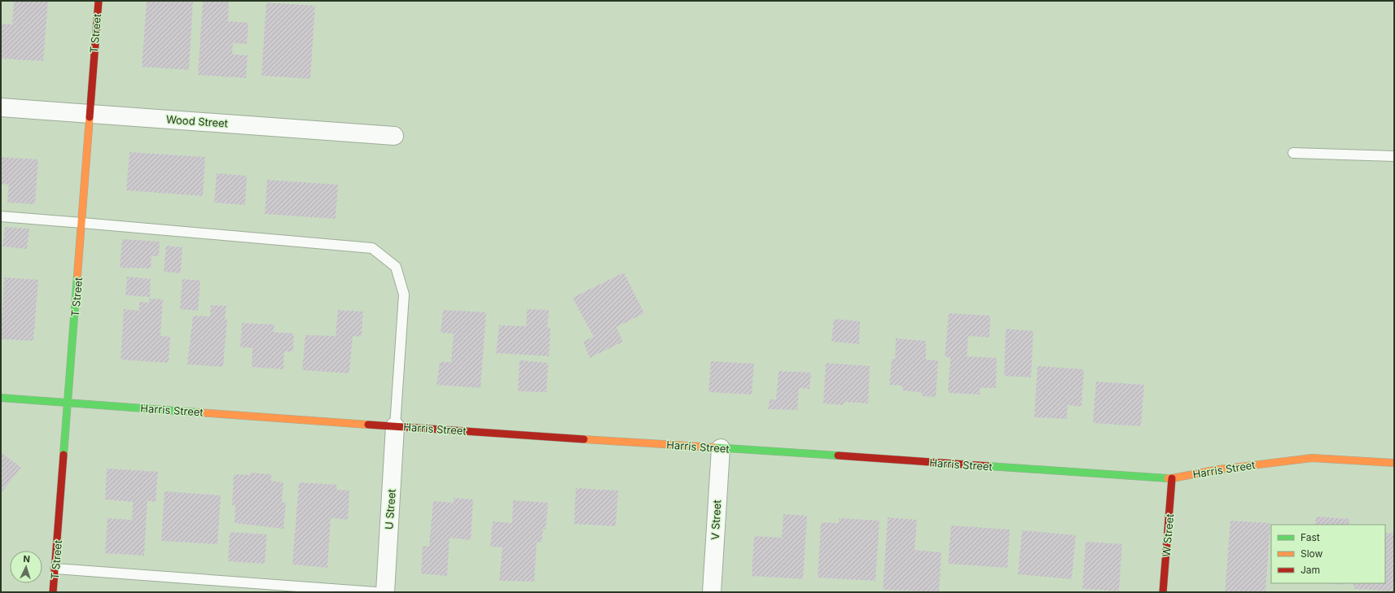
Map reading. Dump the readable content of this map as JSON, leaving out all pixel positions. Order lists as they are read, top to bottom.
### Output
{
  "streets": {
    "main road": ["T Street", "Harris Street", "W Street"],
    "street": ["Wood Street", "U Street", "V Street"]
  },
  "crossings": [
    ["T Street", "Wood Street"],
    ["T Street", "Harris Street"],
    ["Harris Street", "U Street"],
    ["Harris Street", "V Street"],
    ["Harris Street", "W Street"]
  ],
  "legend": ["Fast", "Slow", "Jam"],
  "north": "top"
}
